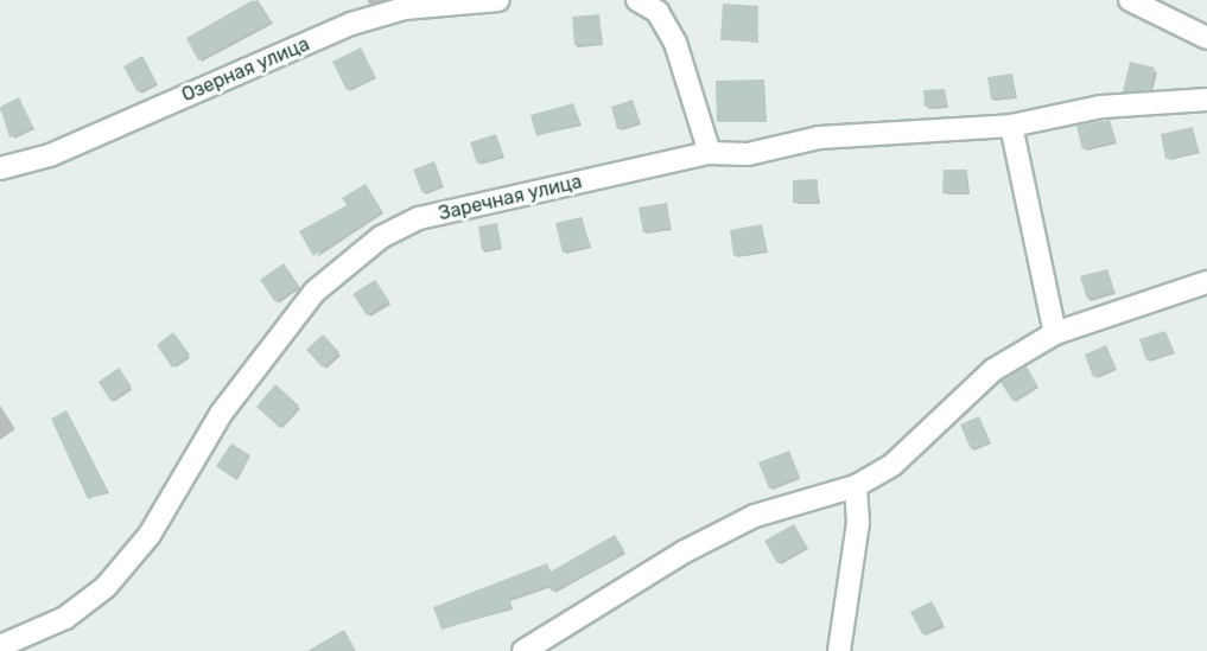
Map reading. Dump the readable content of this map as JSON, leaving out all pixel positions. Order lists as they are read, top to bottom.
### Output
{
  "streets": {
    "street": ["Озерная улица", "Заречная улица"]
  }
}
